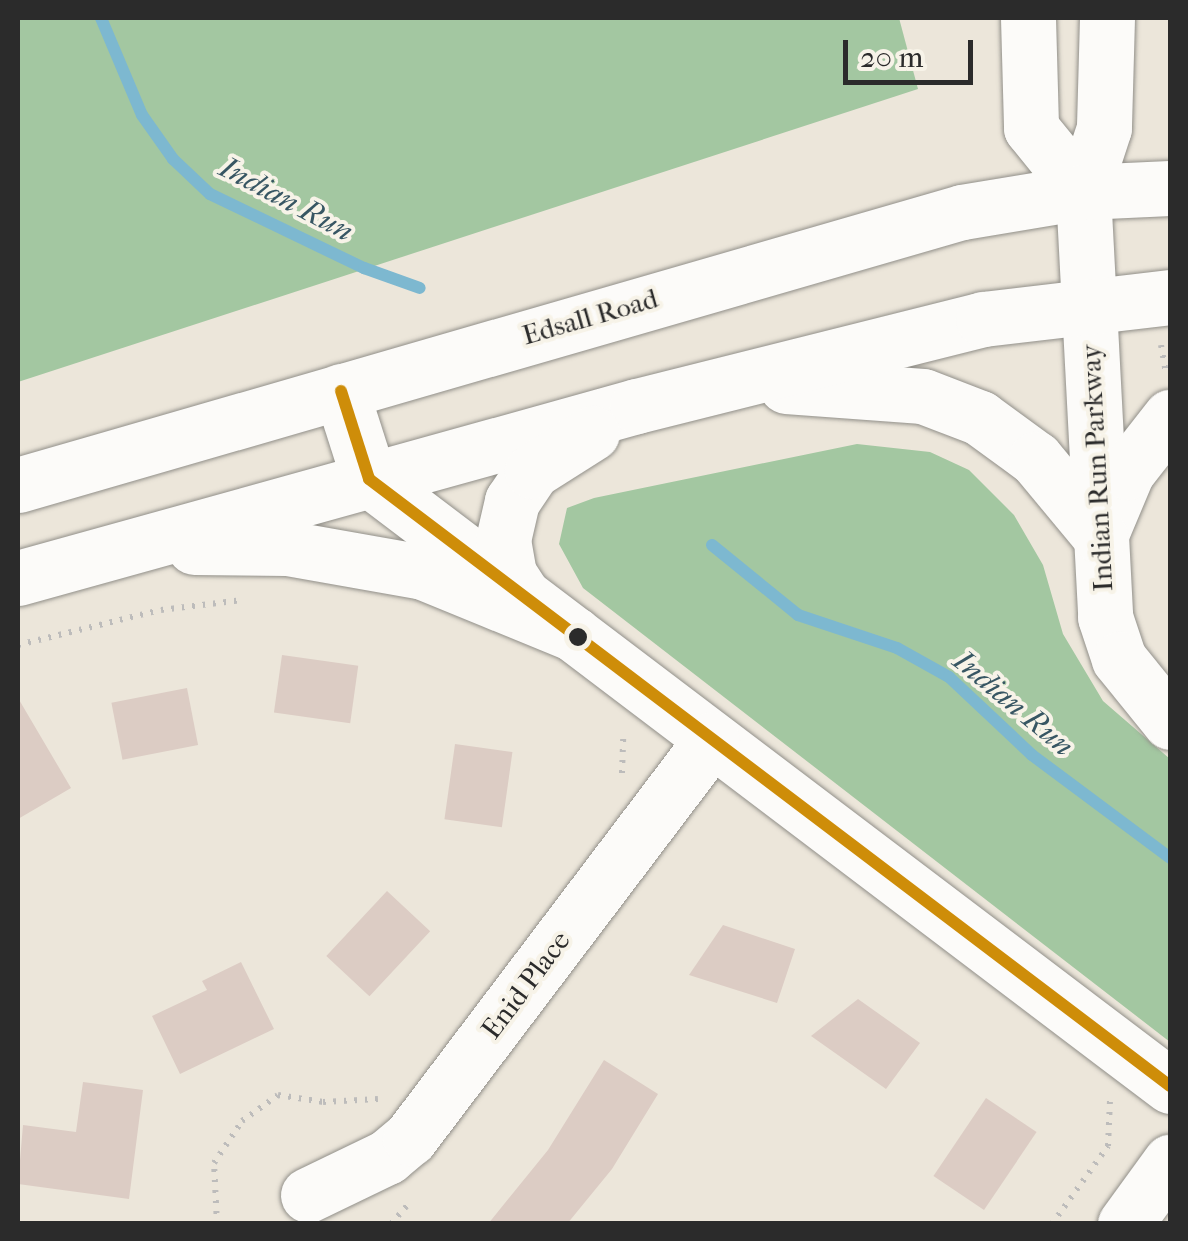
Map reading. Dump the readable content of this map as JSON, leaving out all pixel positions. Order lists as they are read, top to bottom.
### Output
{
  "streets": {
    "main road": ["Edsall Road", "Indian Run Parkway", "Enid Place"]
  },
  "crossings": [
    ["Edsall Road", "Indian Run Parkway"]
  ],
  "water": ["Indian Run"],
  "scale_bar": "20 m"
}
